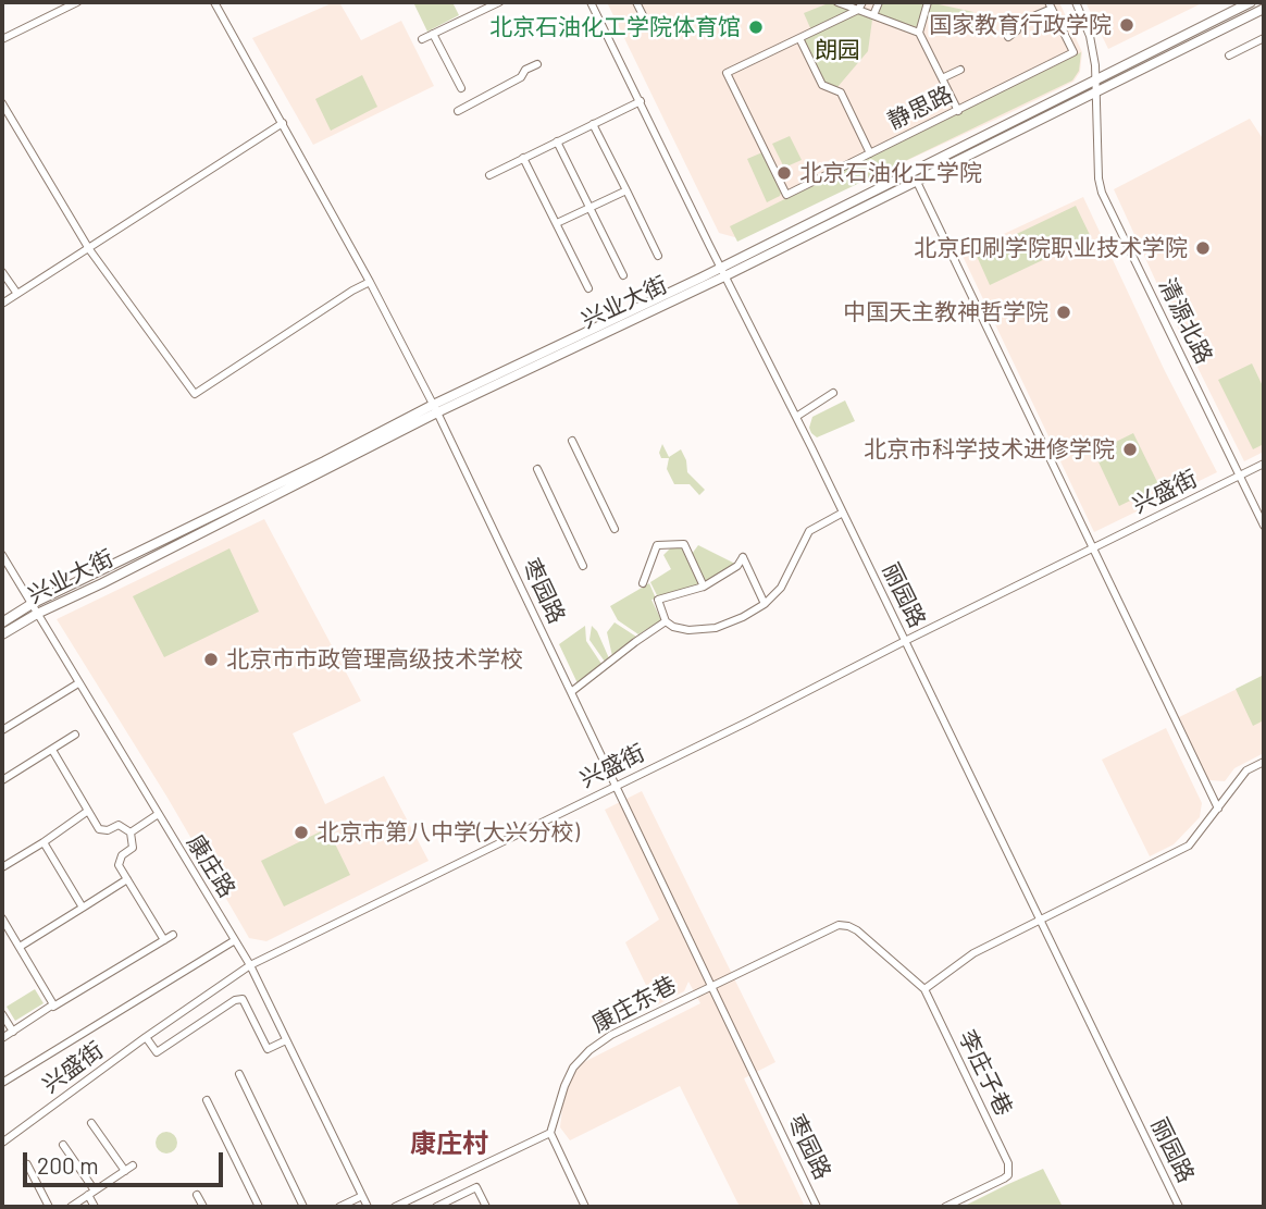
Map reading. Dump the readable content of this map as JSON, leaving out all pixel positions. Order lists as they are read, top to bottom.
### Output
{
  "streets": {
    "main road": ["兴业大街"],
    "street": [
      "静思路",
      "清源北路",
      "兴盛街",
      "枣园路",
      "丽园路",
      "康庄路",
      "康庄东巷",
      "李庄子巷"
    ]
  },
  "crossings": [
    ["兴业大街", "清源北路"],
    ["兴业大街", "枣园路"],
    ["兴业大街", "丽园路"],
    ["兴业大街", "康庄路"],
    ["清源北路", "兴盛街"],
    ["兴盛街", "枣园路"],
    ["兴盛街", "丽园路"],
    ["兴盛街", "康庄路"],
    ["枣园路", "康庄东巷"],
    ["康庄东巷", "李庄子巷"]
  ],
  "districts": ["康庄村"],
  "parks": ["朗园"],
  "places": [
    "国家教育行政学院",
    "北京石油化工学院体育馆",
    "北京石油化工学院",
    "北京印刷学院职业技术学院",
    "中国天主教神哲学院",
    "北京市科学技术进修学院",
    "北京市市政管理高级技术学校",
    "北京市第八中学(大兴分校)"
  ],
  "scale_bar": "200 m"
}
